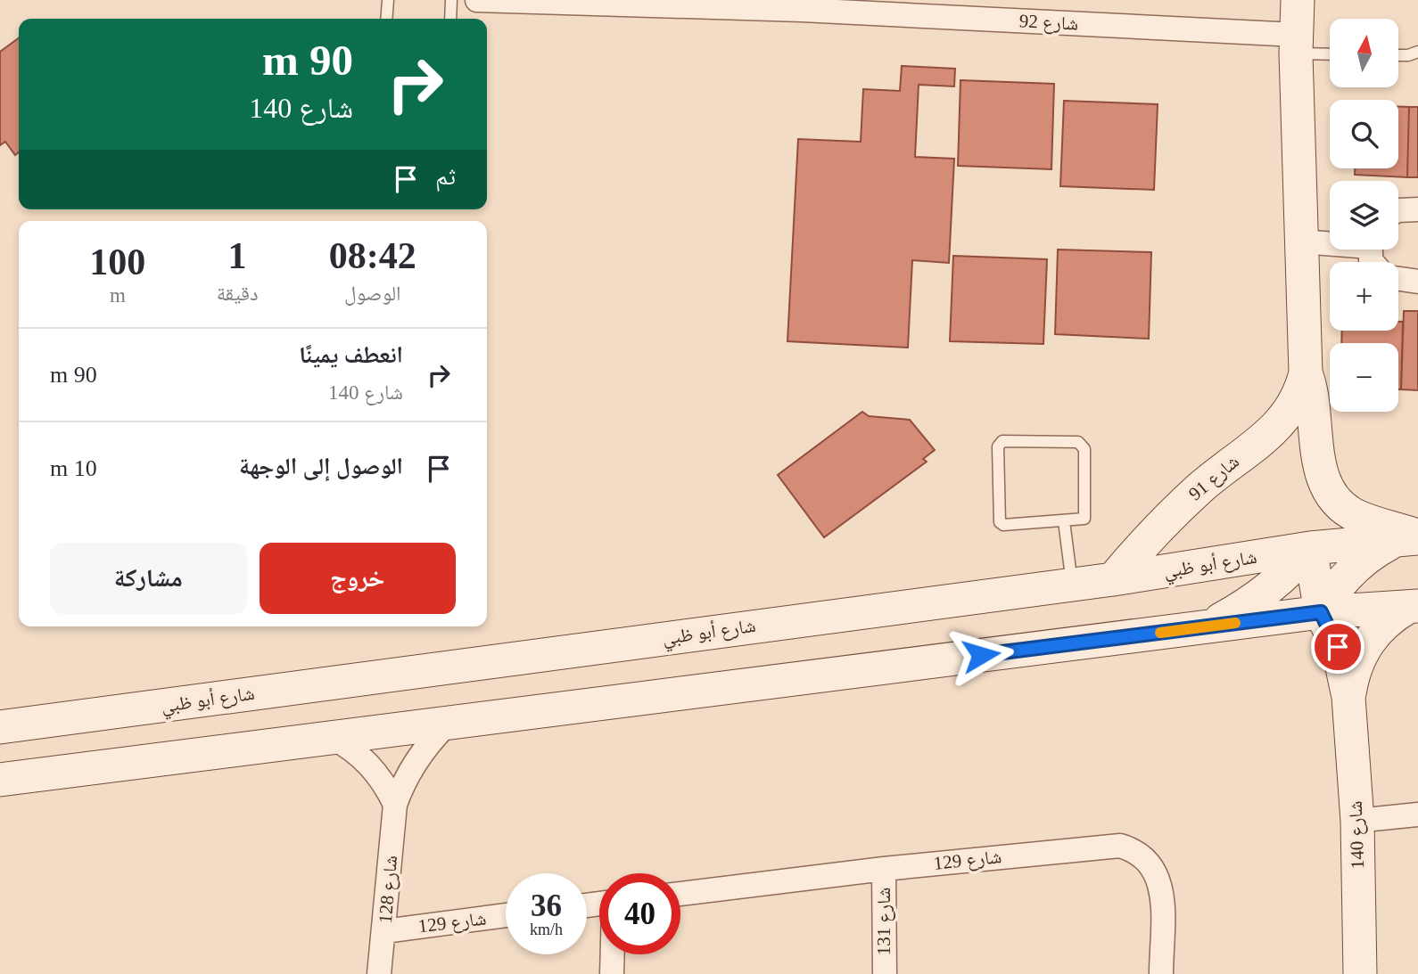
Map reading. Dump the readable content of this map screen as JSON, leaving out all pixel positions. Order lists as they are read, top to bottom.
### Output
{
  "streets": {
    "street": [
      "شارع 92",
      "شارع 91",
      "شارع أبو ظبي",
      "شارع 140",
      "شارع 129",
      "شارع 128",
      "شارع 131"
    ]
  },
  "crossings": [
    ["شارع 92", "شارع 91"],
    ["شارع 91", "شارع أبو ظبي"],
    ["شارع أبو ظبي", "شارع 140"],
    ["شارع 129", "شارع 128"],
    ["شارع 129", "شارع 131"]
  ],
  "north": "top",
  "page": {
    "map_buttons": ["+", "−"],
    "turn": ["90 m", "شارع 140"],
    "then": "ثم",
    "eta": [
      "08:42",
      "الوصول",
      "1",
      "دقيقة",
      "100",
      "m"
    ],
    "list": [
      {
        "name": "انعطف يمينًا",
        "note": "شارع 140",
        "value": "90 m"
      },
      {
        "name": "الوصول إلى الوجهة",
        "value": "10 m"
      }
    ],
    "buttons": ["خروج", "مشاركة"],
    "speed": "36 km/h",
    "limit": "40"
  }
}
